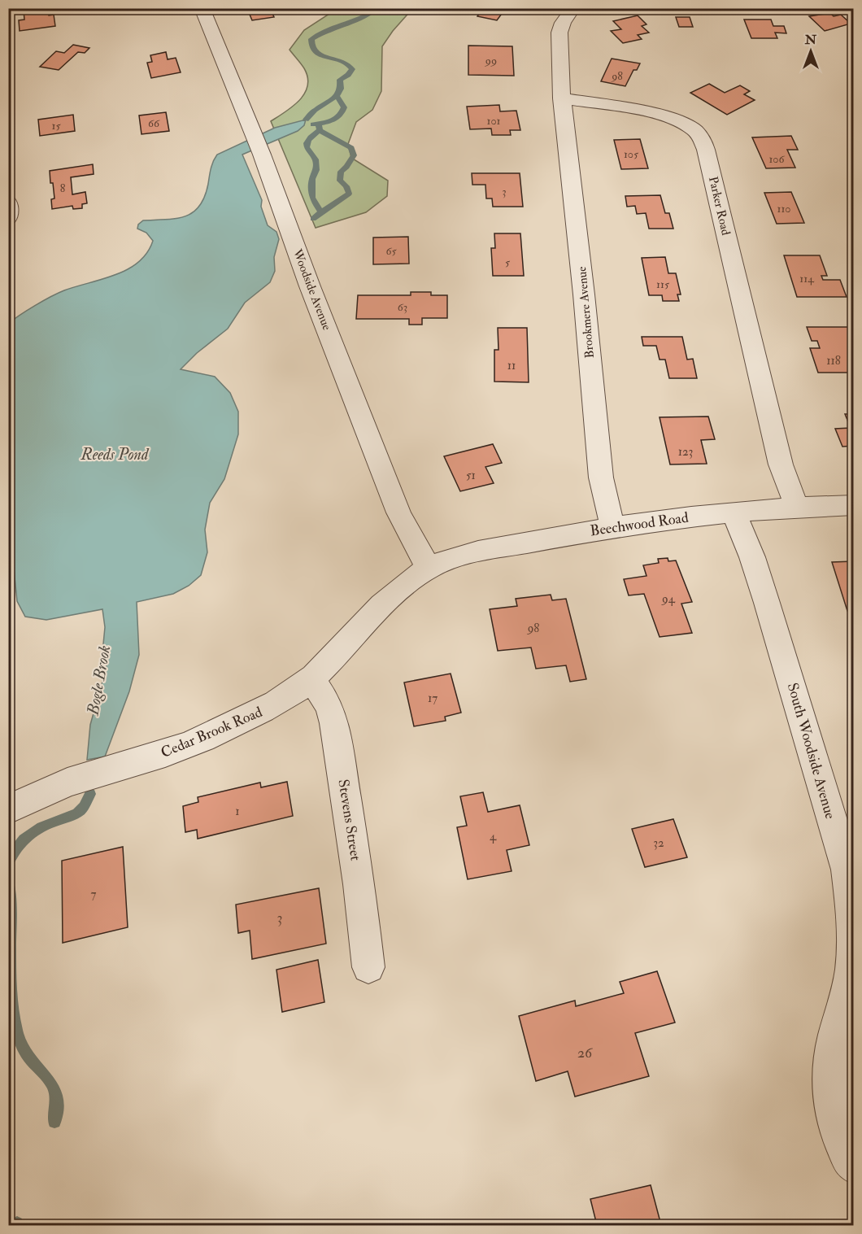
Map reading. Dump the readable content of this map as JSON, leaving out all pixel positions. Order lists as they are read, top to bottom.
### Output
{
  "streets": {
    "street": [
      "Parker Road",
      "Woodside Avenue",
      "Brookmere Avenue",
      "Beechwood Road",
      "Cedar Brook Road",
      "South Woodside Avenue",
      "Stevens Street"
    ]
  },
  "crossings": [
    ["Parker Road", "Brookmere Avenue"],
    ["Parker Road", "Beechwood Road"],
    ["Woodside Avenue", "Beechwood Road"],
    ["Woodside Avenue", "Cedar Brook Road"],
    ["Brookmere Avenue", "Beechwood Road"],
    ["Beechwood Road", "Cedar Brook Road"],
    ["Beechwood Road", "South Woodside Avenue"],
    ["Cedar Brook Road", "Stevens Street"]
  ],
  "water": ["Reeds Pond", "Bogle Brook"],
  "house_numbers": [
    "99",
    "98",
    "101",
    "66",
    "15",
    "105",
    "106",
    "8",
    "3",
    "110",
    "65",
    "5",
    "114",
    "115",
    "63",
    "118",
    "11",
    "123",
    "51",
    "94",
    "98",
    "17",
    "1",
    "4",
    "32",
    "7",
    "3",
    "26"
  ],
  "north": "top"
}
